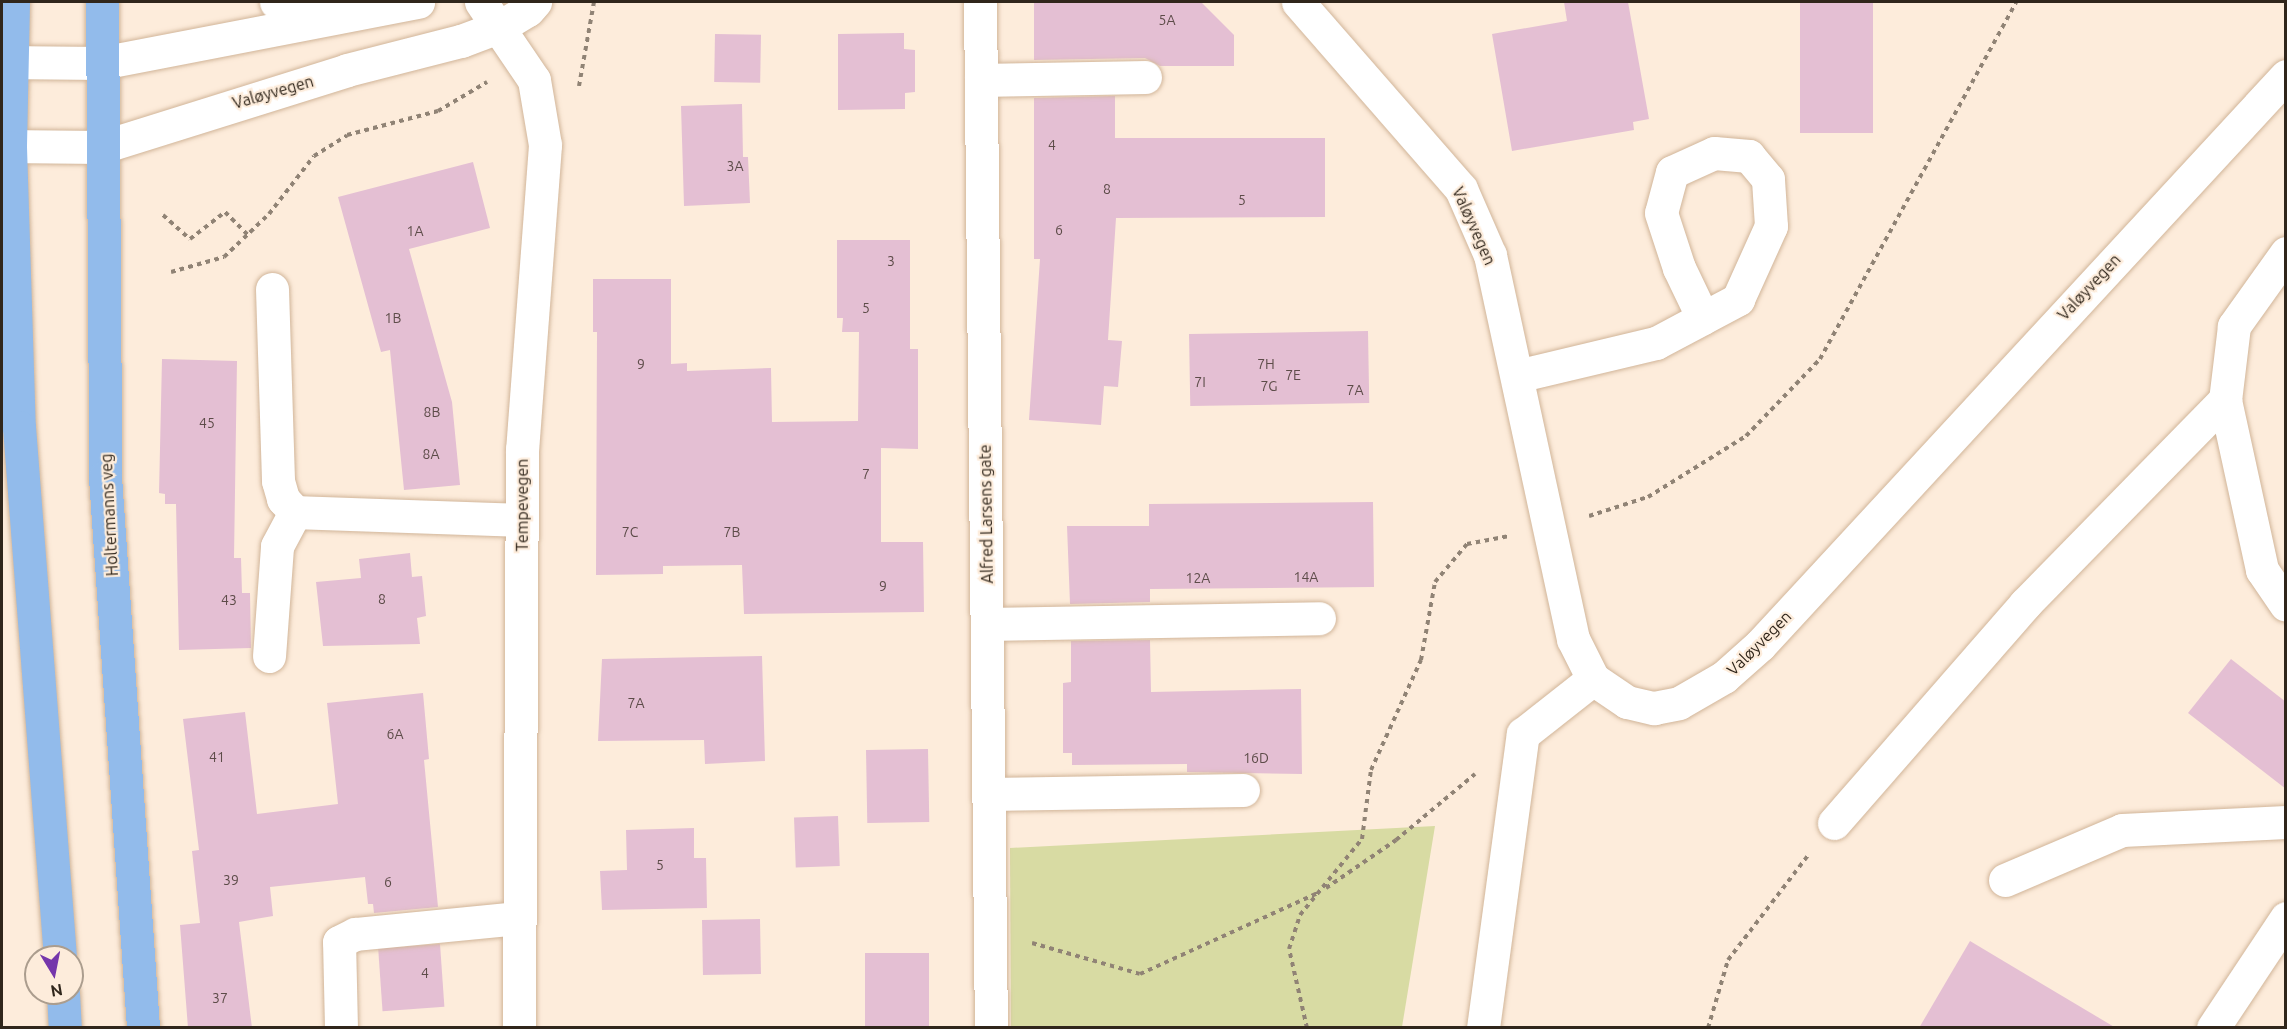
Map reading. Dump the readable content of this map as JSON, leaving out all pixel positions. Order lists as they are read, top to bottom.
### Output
{
  "streets": {
    "main road": ["Holtermanns veg"],
    "street": ["Valøyvegen", "Tempevegen", "Alfred Larsens gate"]
  },
  "crossings": [
    ["Valøyvegen", "Tempevegen"],
    ["Valøyvegen", "Holtermanns veg"]
  ],
  "house_numbers": [
    "5A",
    "4",
    "3A",
    "8",
    "5",
    "6",
    "1A",
    "3",
    "5",
    "1B",
    "9",
    "7H",
    "7E",
    "7I",
    "7G",
    "7A",
    "8B",
    "45",
    "8A",
    "7",
    "7C",
    "7B",
    "14A",
    "12A",
    "9",
    "8",
    "43",
    "7A",
    "6A",
    "41",
    "16D",
    "5",
    "39",
    "6",
    "4",
    "37"
  ],
  "north": "bottom"
}
